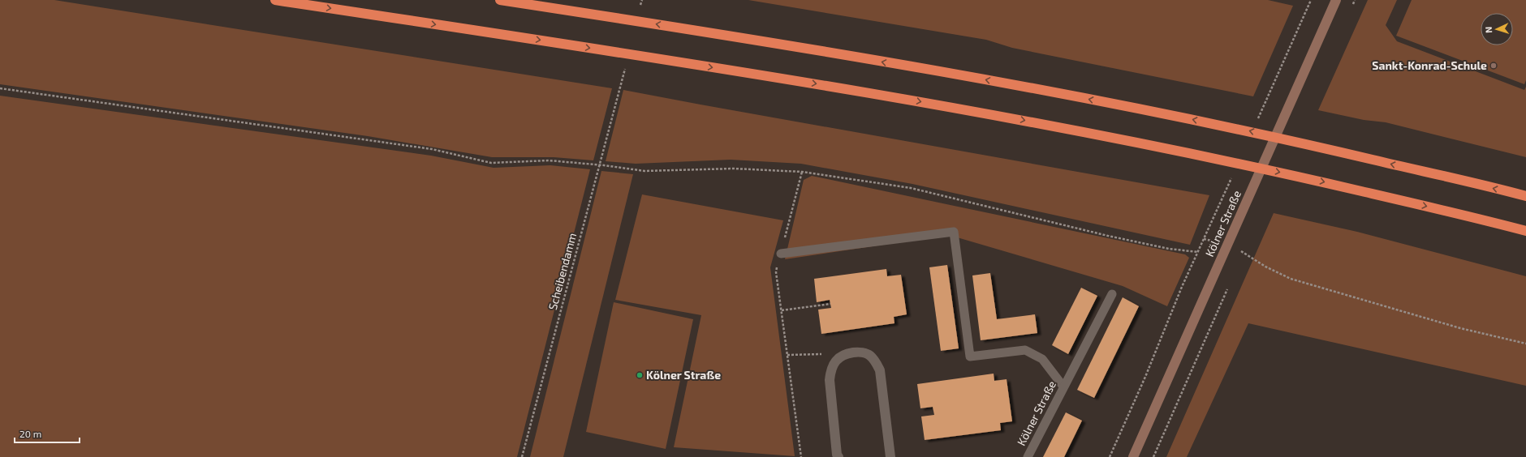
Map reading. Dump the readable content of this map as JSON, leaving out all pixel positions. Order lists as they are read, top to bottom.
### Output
{
  "streets": {
    "main road": ["Kölner Straße"],
    "path": ["Scheibendamm"]
  },
  "places": ["Sankt-Konrad-Schule", "Kölner Straße"],
  "scale_bar": "20 m",
  "north": "left"
}
